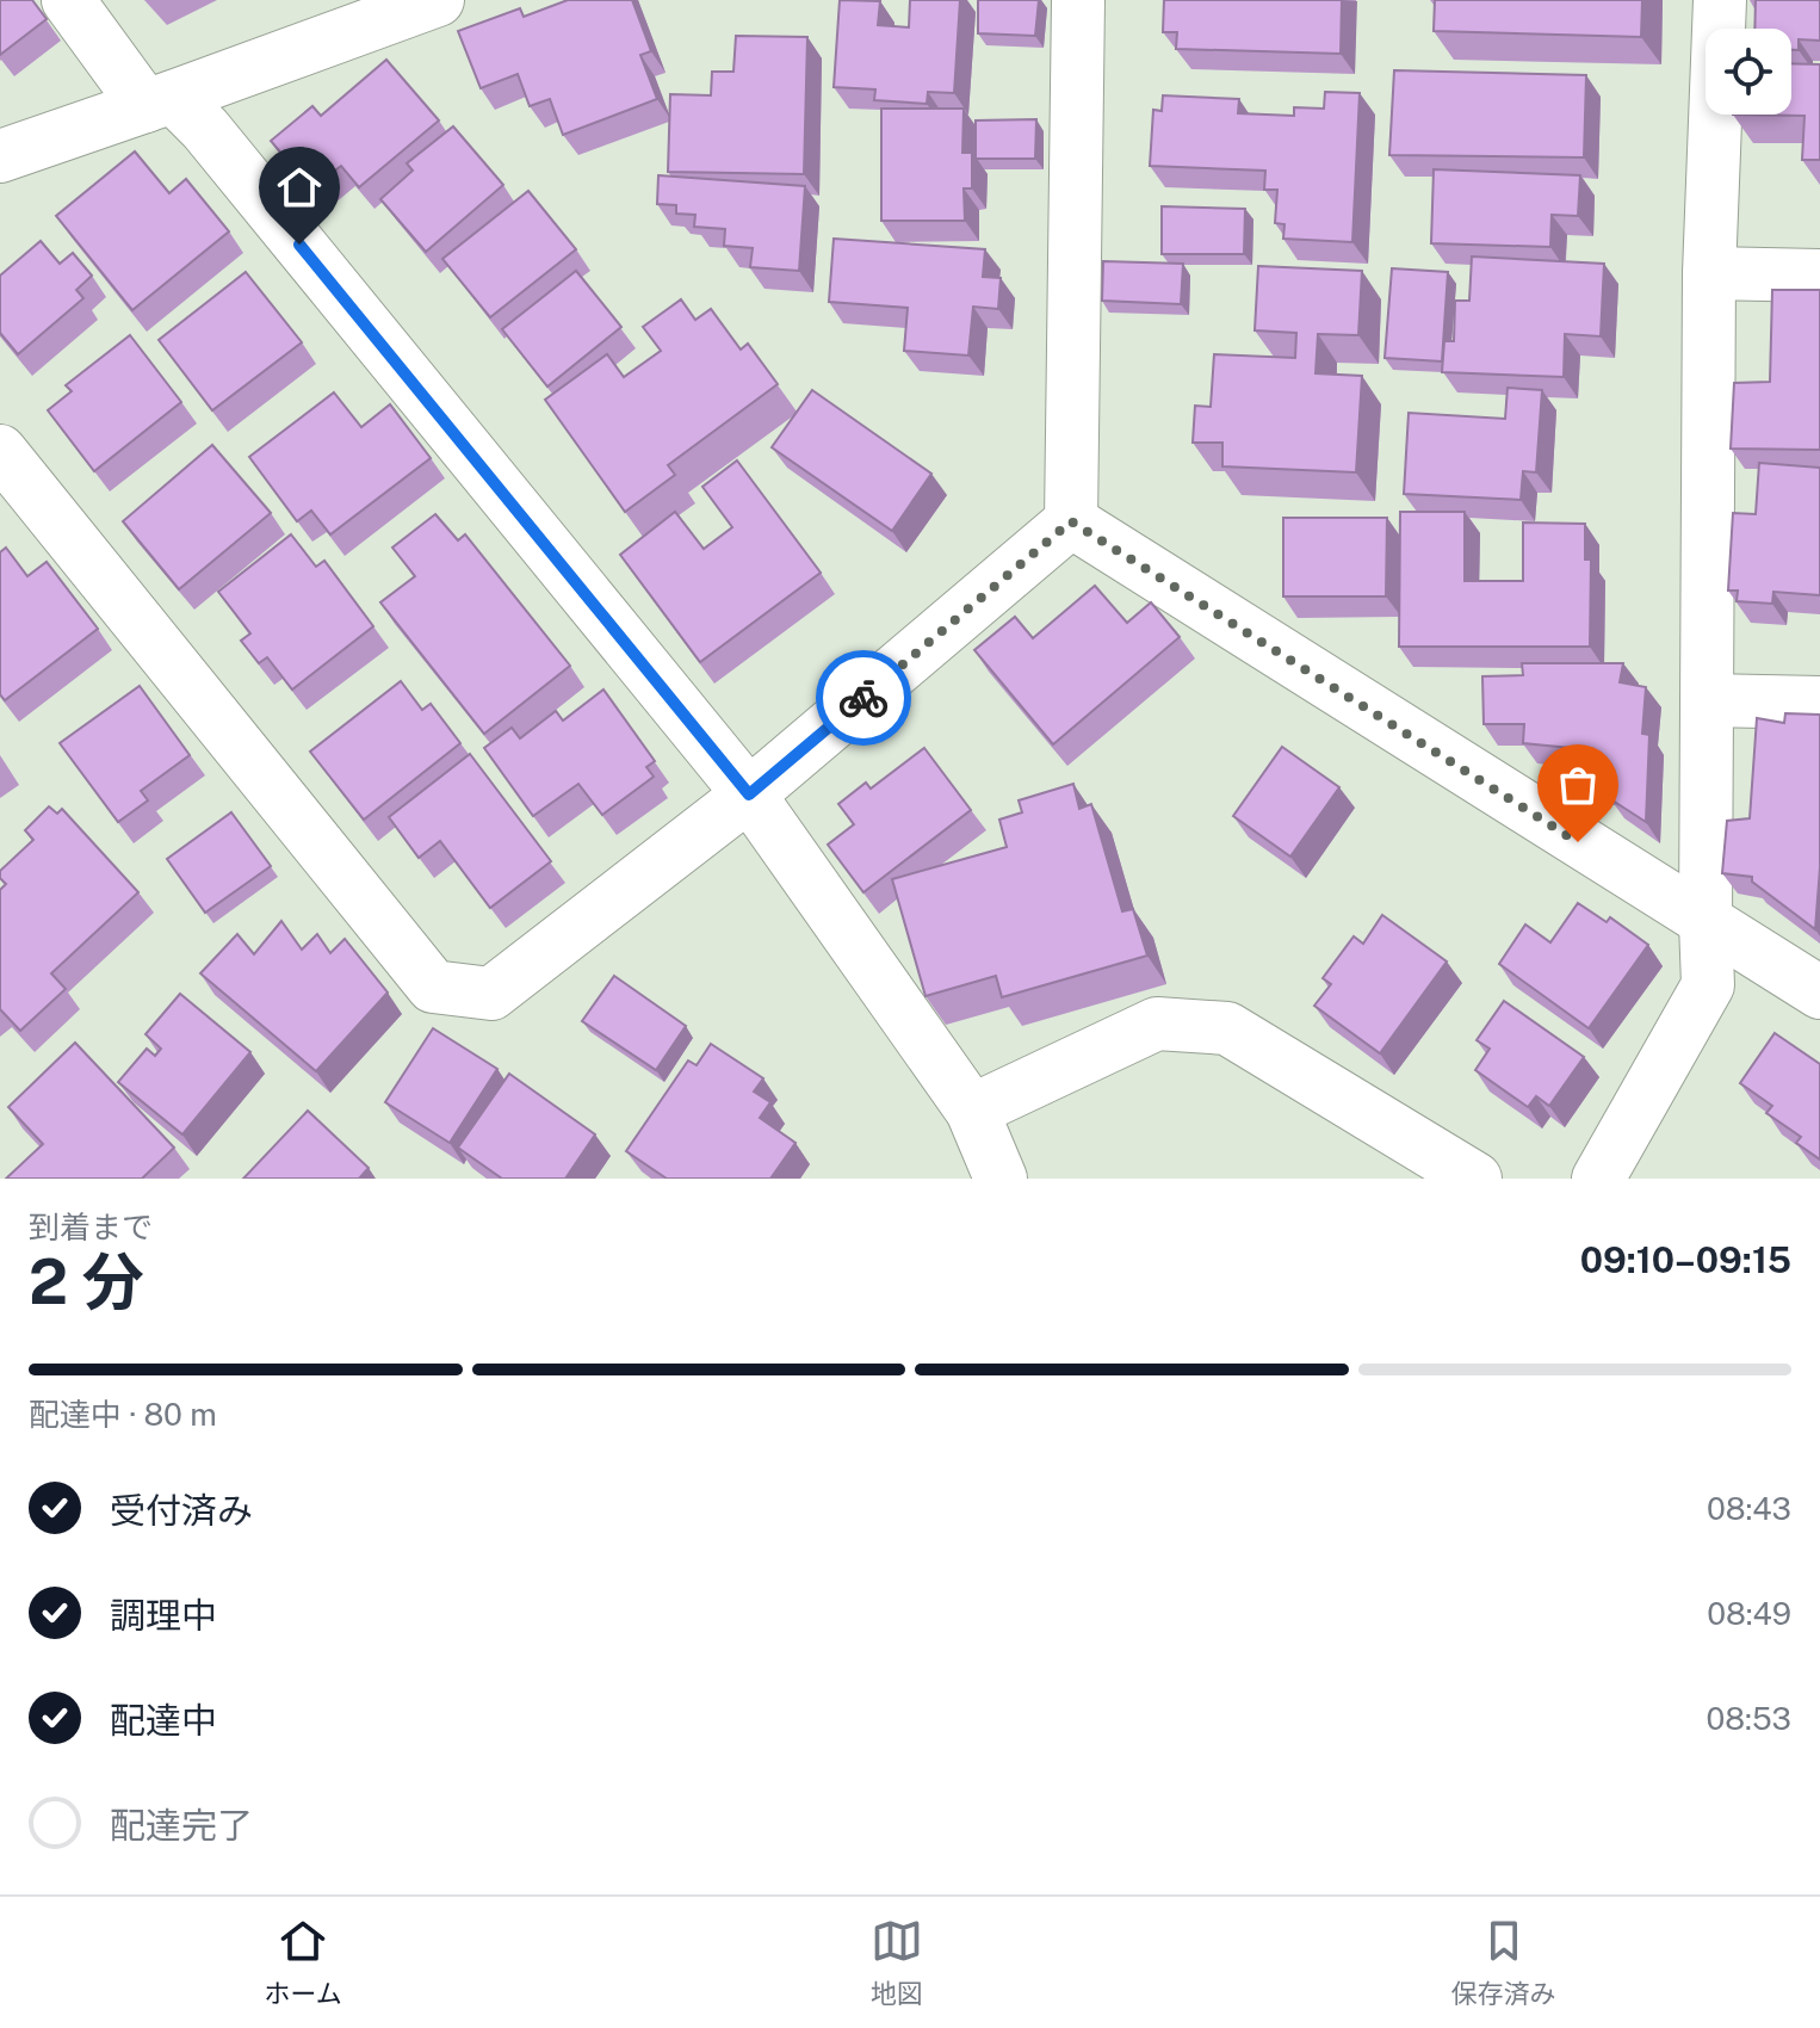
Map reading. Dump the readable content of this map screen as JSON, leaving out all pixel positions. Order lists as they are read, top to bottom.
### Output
{
  "page": {
    "heading": ["2 分", "到着まで", "09:10–09:15"],
    "bar": "配達中 · 80 m",
    "list": [
      ["受付済み", "08:43"],
      ["調理中", "08:49"],
      ["配達中", "08:53"],
      "配達完了"
    ],
    "tabs": ["ホーム", "地図", "保存済み"]
  }
}
